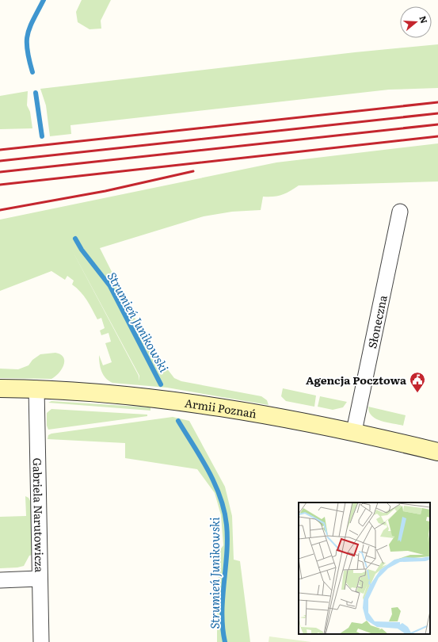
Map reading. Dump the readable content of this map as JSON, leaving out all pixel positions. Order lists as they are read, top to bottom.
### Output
{
  "streets": {
    "main road": ["Armii Poznań"],
    "street": ["Słoneczna", "Gabriela Narutowicza"]
  },
  "crossings": [
    ["Słoneczna", "Armii Poznań"],
    ["Armii Poznań", "Gabriela Narutowicza"]
  ],
  "water": ["Strumień Junikowski"],
  "places": {
    "public building": ["Agencja Pocztowa"]
  },
  "north": "right"
}
